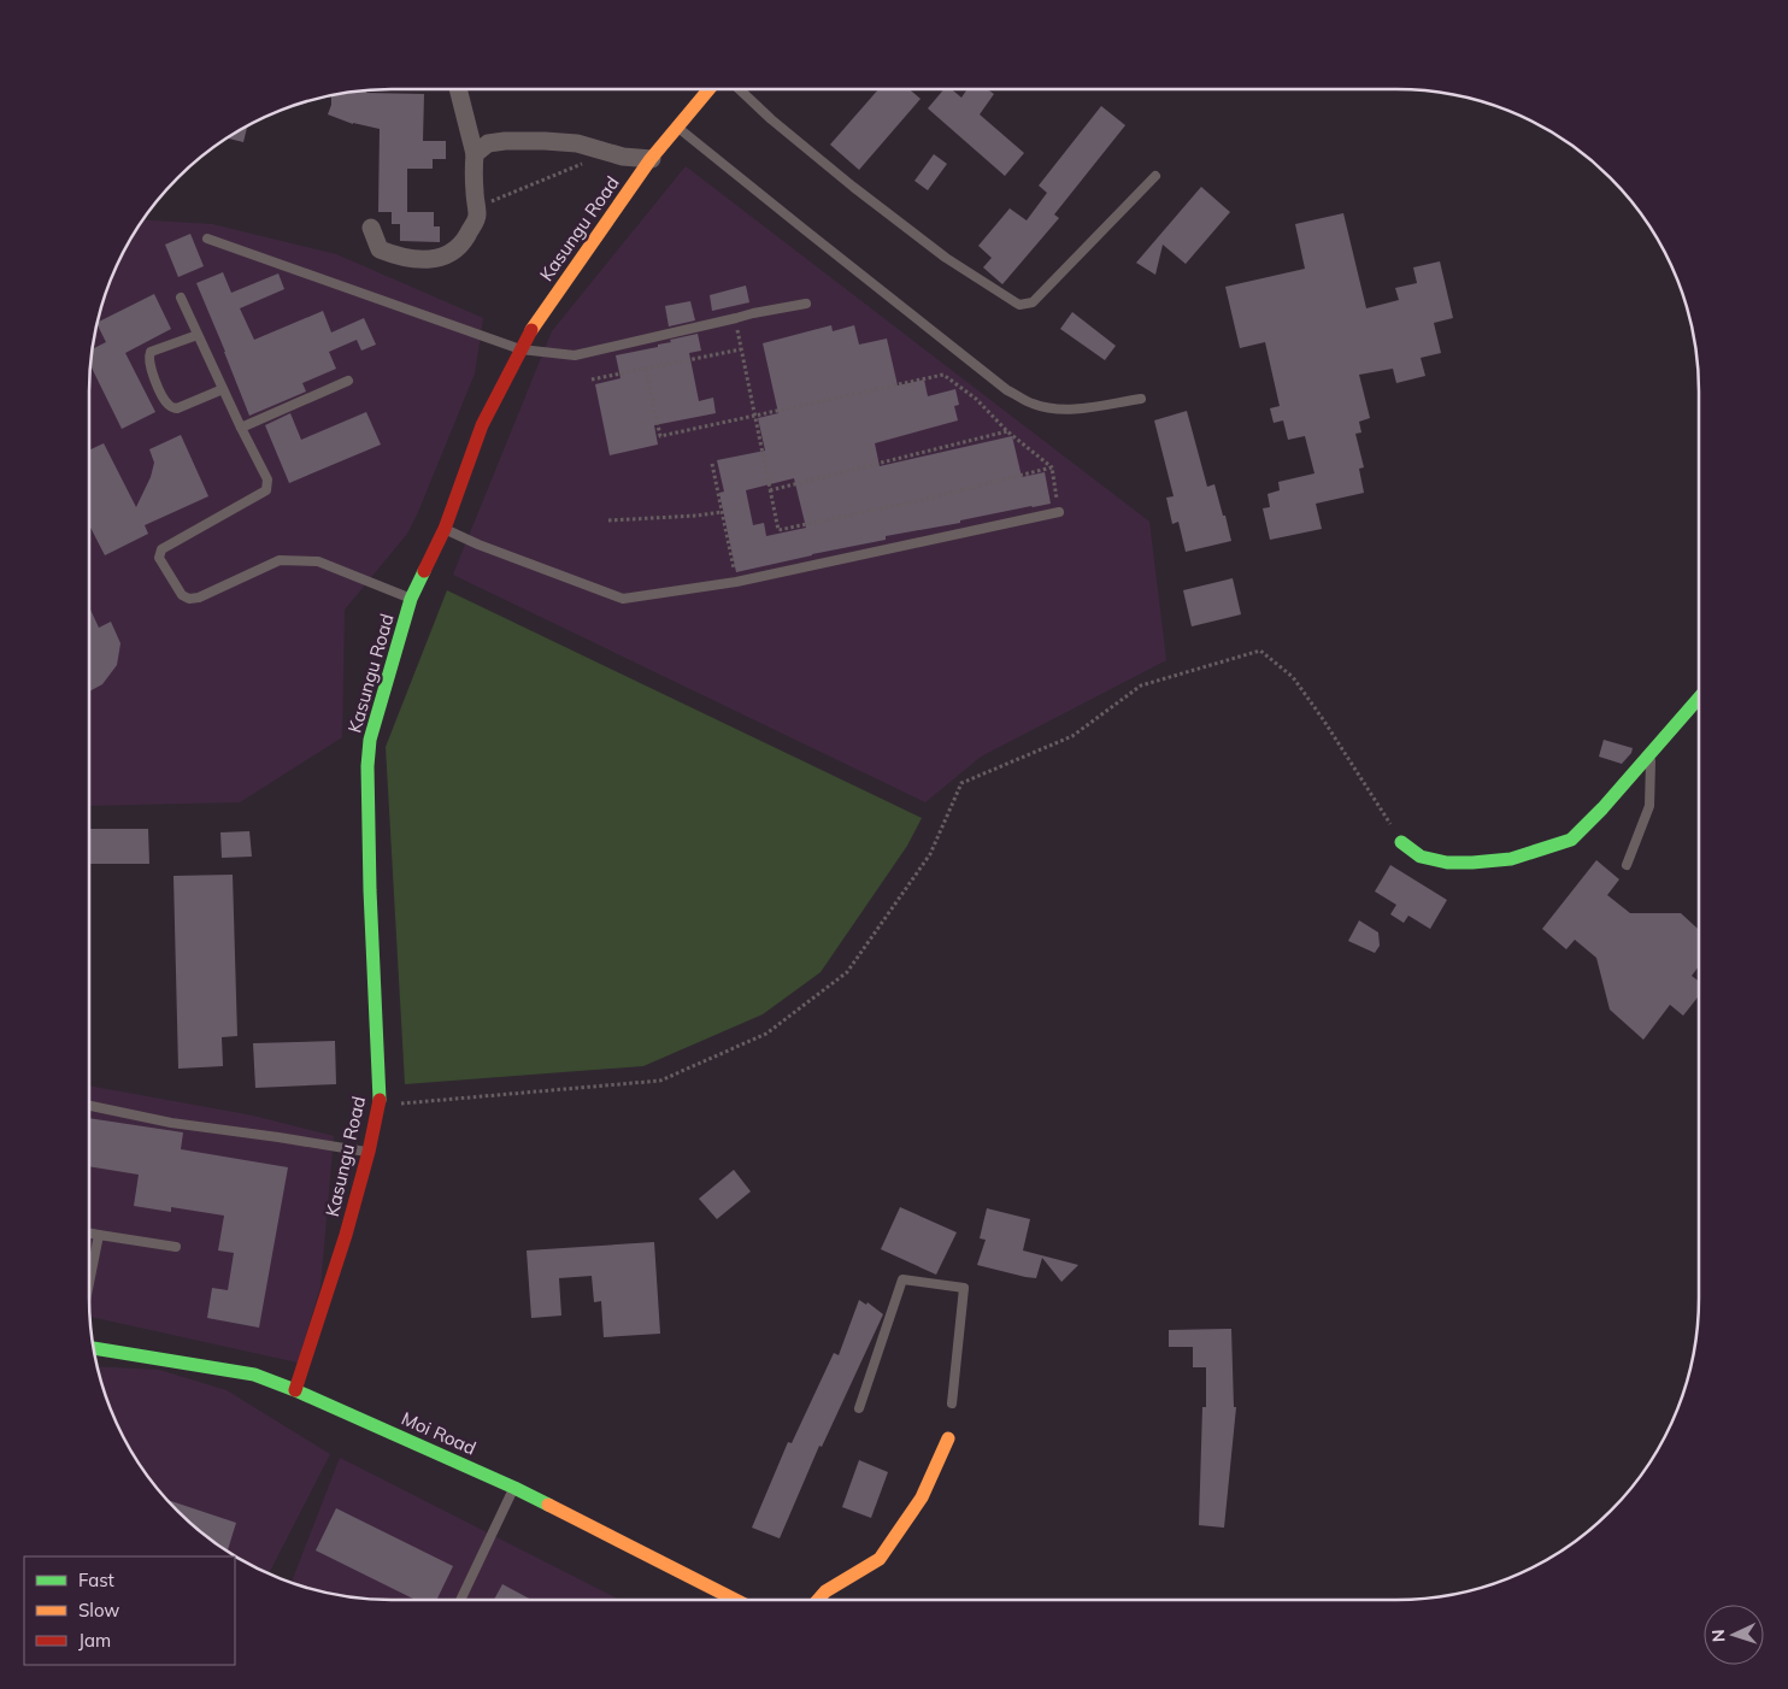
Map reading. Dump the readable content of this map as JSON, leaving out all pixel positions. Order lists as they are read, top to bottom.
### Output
{
  "streets": {
    "street": ["Kasungu Road", "Moi Road"]
  },
  "crossings": [
    ["Kasungu Road", "Moi Road"]
  ],
  "legend": ["Fast", "Slow", "Jam"],
  "north": "left"
}
